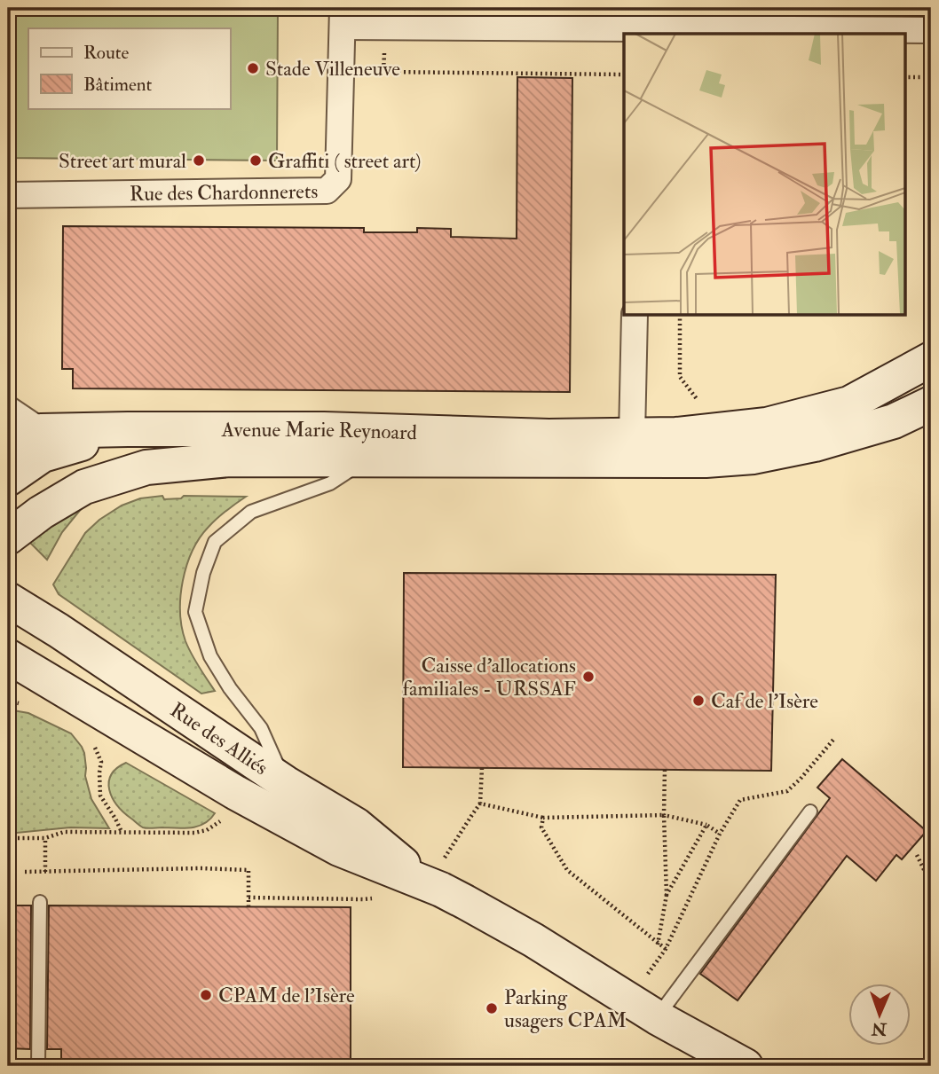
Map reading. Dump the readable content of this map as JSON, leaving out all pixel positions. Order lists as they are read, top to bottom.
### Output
{
  "streets": {
    "main road": ["Avenue Marie Reynoard", "Rue des Alliés"],
    "street": ["Rue des Chardonnerets"]
  },
  "places": [
    "Stade Villeneuve",
    "Street art mural",
    "Graffiti ( street art)",
    "Caisse d'allocations familiales - URSSAF",
    "Caf de l'Isère",
    "CPAM de l'Isère",
    "Parking usagers CPAM"
  ],
  "legend": ["Route", "Bâtiment"],
  "north": "bottom"
}
